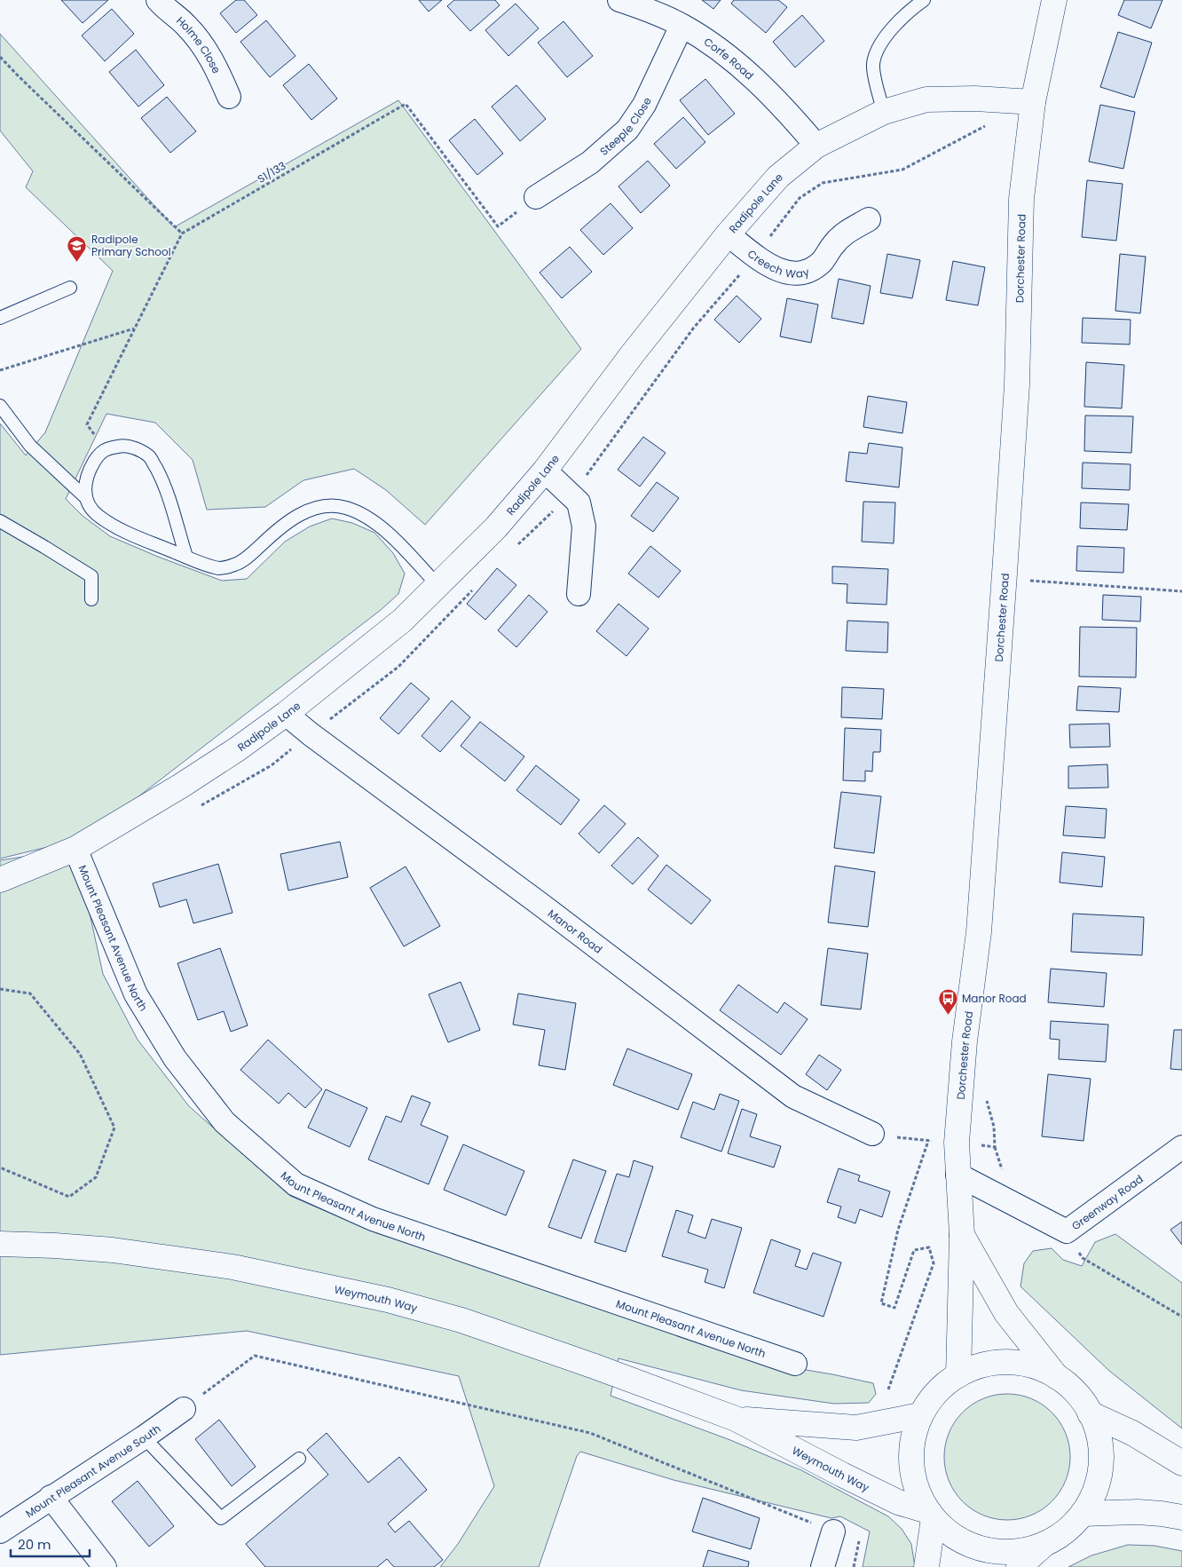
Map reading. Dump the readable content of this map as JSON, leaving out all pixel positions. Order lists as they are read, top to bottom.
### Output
{
  "streets": {
    "main road": ["Radipole Lane", "Dorchester Road", "Weymouth Way"],
    "street": [
      "Holme Close",
      "Corfe Road",
      "Steeple Close",
      "Creech Way",
      "Manor Road",
      "Mount Pleasant Avenue North",
      "Greenway Road",
      "Mount Pleasant Avenue South"
    ],
    "path": ["S1/133"]
  },
  "crossings": [
    ["Corfe Road", "Steeple Close"],
    ["Corfe Road", "Radipole Lane"],
    ["Steeple Close", "S1/133"],
    ["Radipole Lane", "Creech Way"],
    ["Radipole Lane", "Dorchester Road"],
    ["Radipole Lane", "Manor Road"],
    ["Radipole Lane", "Mount Pleasant Avenue North"],
    ["Dorchester Road", "Greenway Road"]
  ],
  "places": {
    "school or university": ["Radipole Primary School"],
    "bus stop": ["Manor Road"]
  },
  "scale_bar": "20 m"
}
